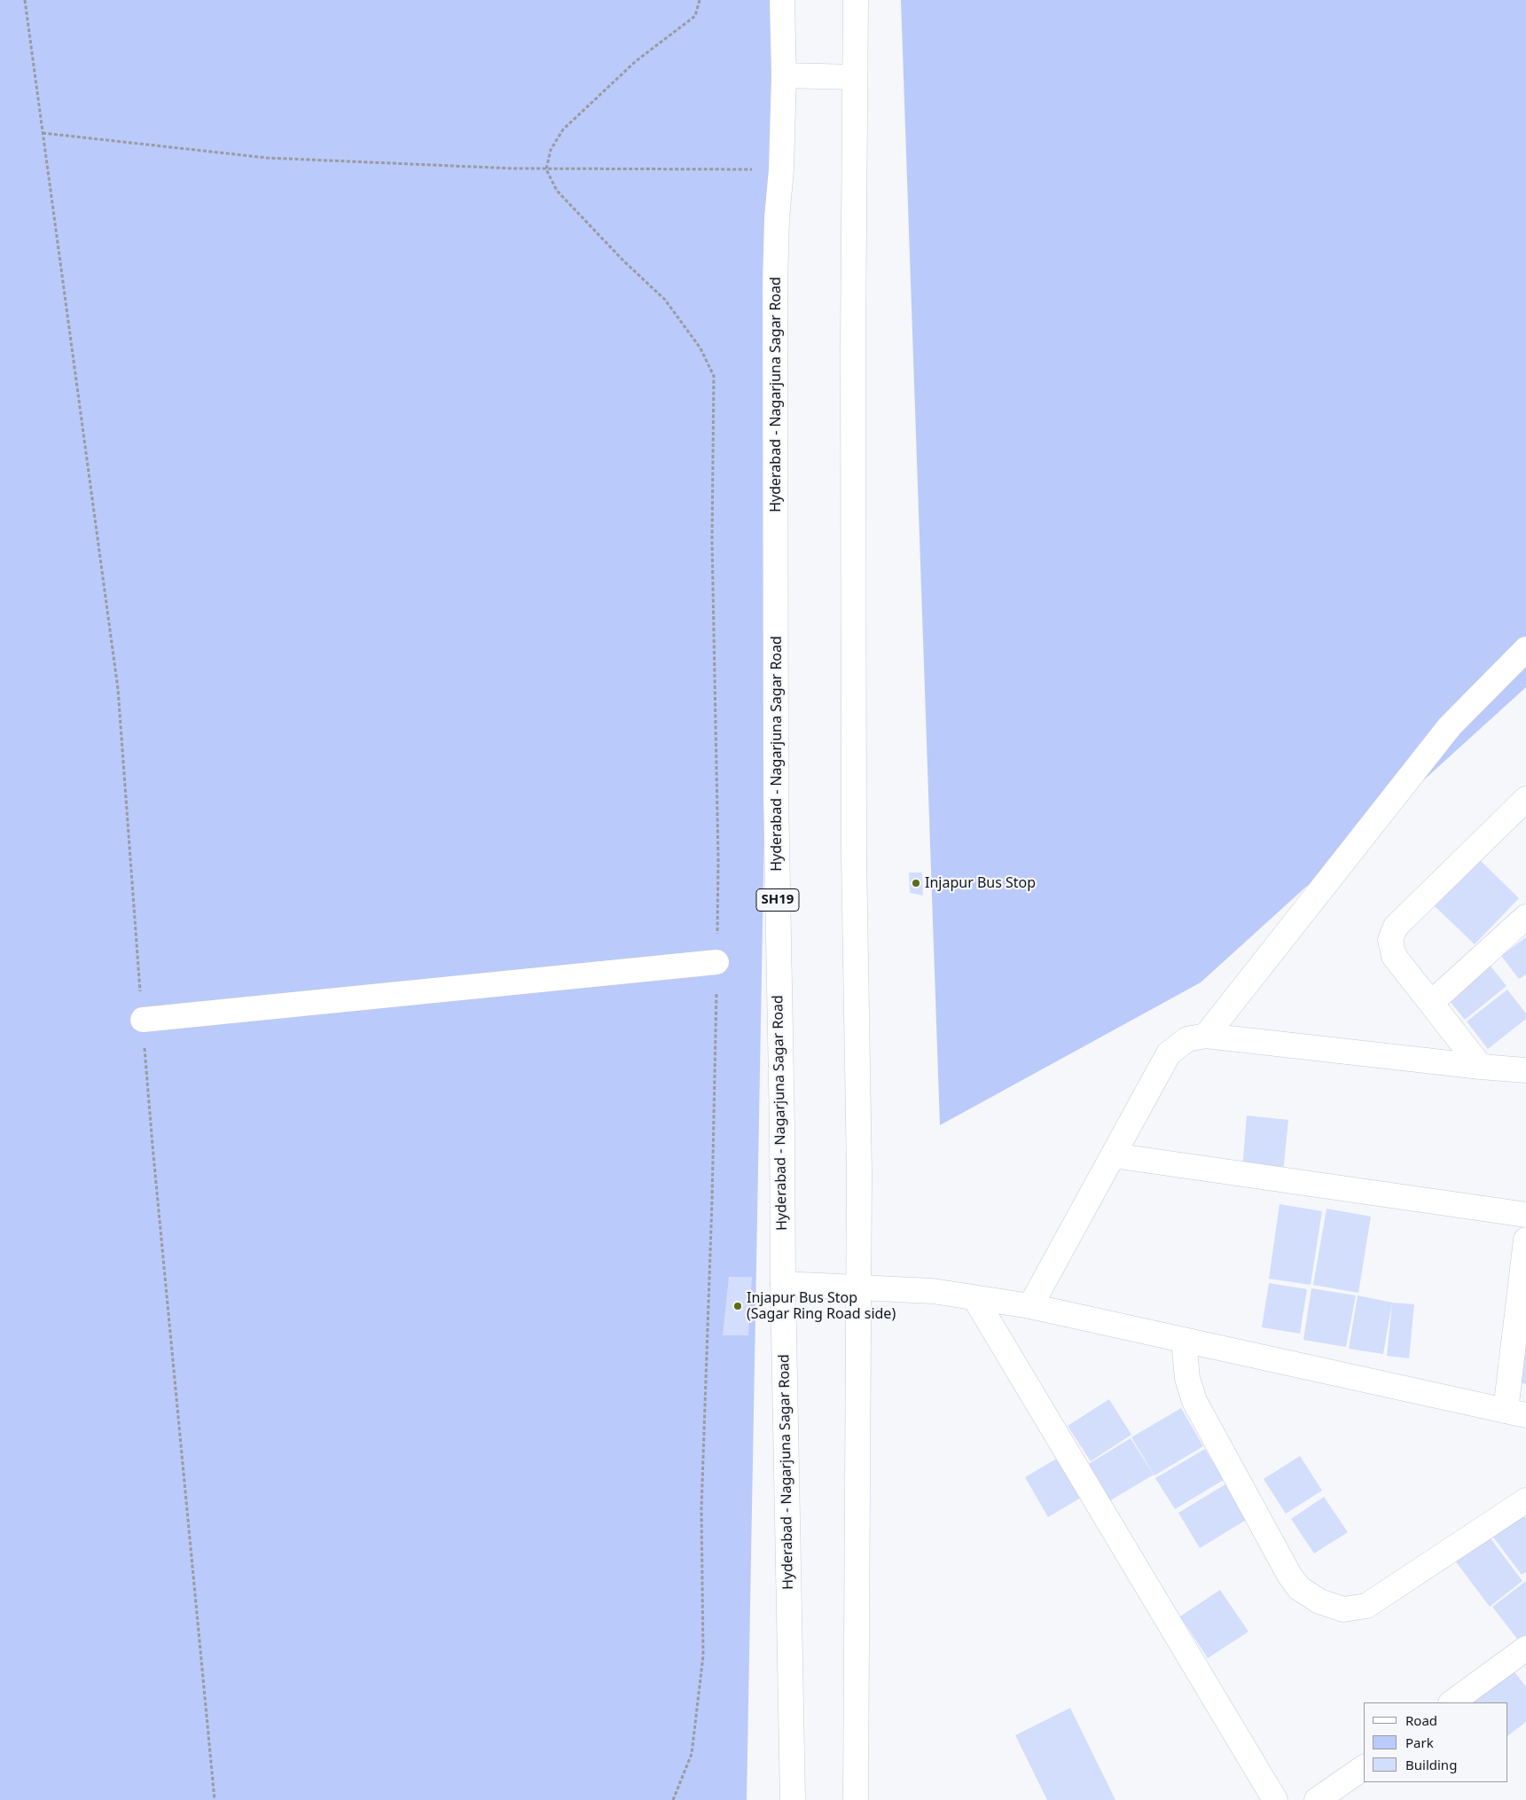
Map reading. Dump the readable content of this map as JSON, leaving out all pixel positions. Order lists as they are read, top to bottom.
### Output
{
  "streets": {
    "street": ["Hyderabad - Nagarjuna Sagar Road", "SH19"]
  },
  "places": ["Injapur Bus Stop", "Injapur Bus Stop (Sagar Ring Road side)"],
  "legend": ["Road", "Park", "Building"]
}
